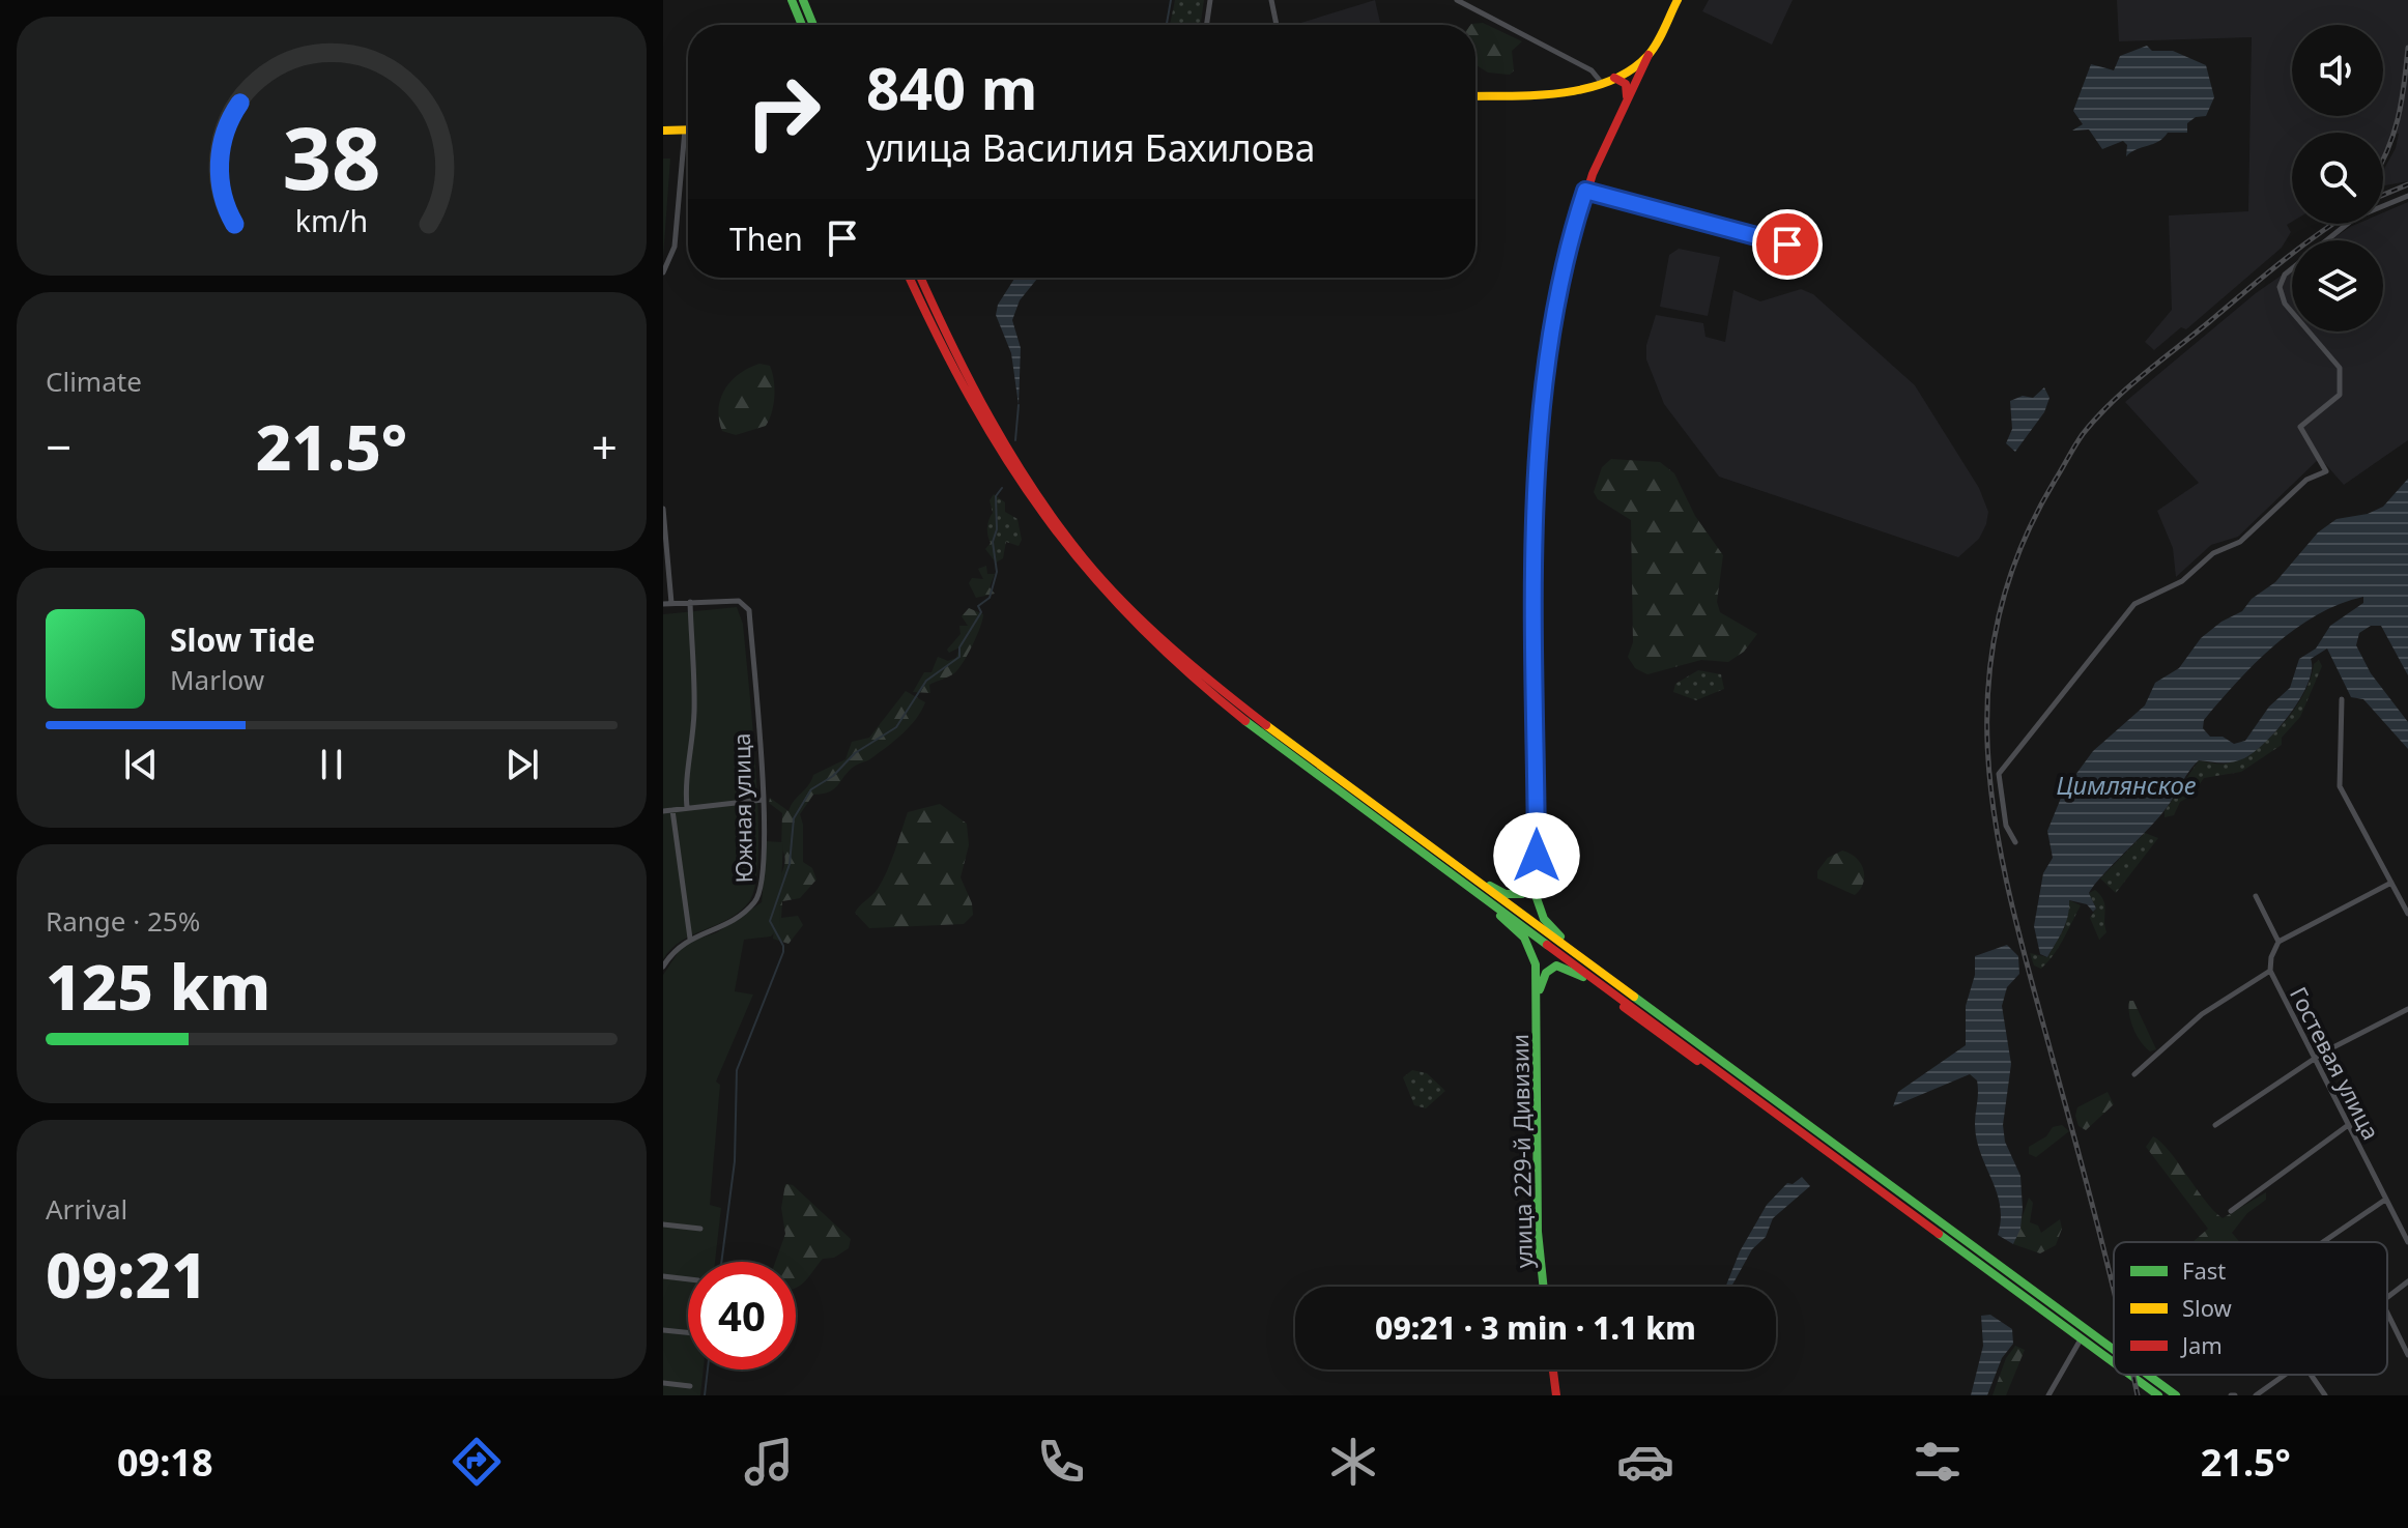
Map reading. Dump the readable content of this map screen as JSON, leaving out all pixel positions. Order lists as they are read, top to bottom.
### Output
{
  "streets": {
    "main road": ["улица 229-й Дивизии"],
    "street": ["Южная улица", "Гостевая улица"]
  },
  "water": ["Цимлянское"],
  "legend": ["Fast", "Slow", "Jam"],
  "page": {
    "turn": ["840 m", "улица Василия Бахилова"],
    "then": "Then",
    "tile": [
      "Climate",
      ["Range · 25%", "125 km"],
      ["Arrival", "09:21"]
    ],
    "heat": ["−", "21.5°", "+"],
    "song": ["Slow Tide", "Marlow"],
    "limit": "40",
    "trip": "09:21 · 3 min · 1.1 km",
    "tabs": ["09:18", "21.5°"],
    "gauge": ["38", "km/h"]
  }
}
